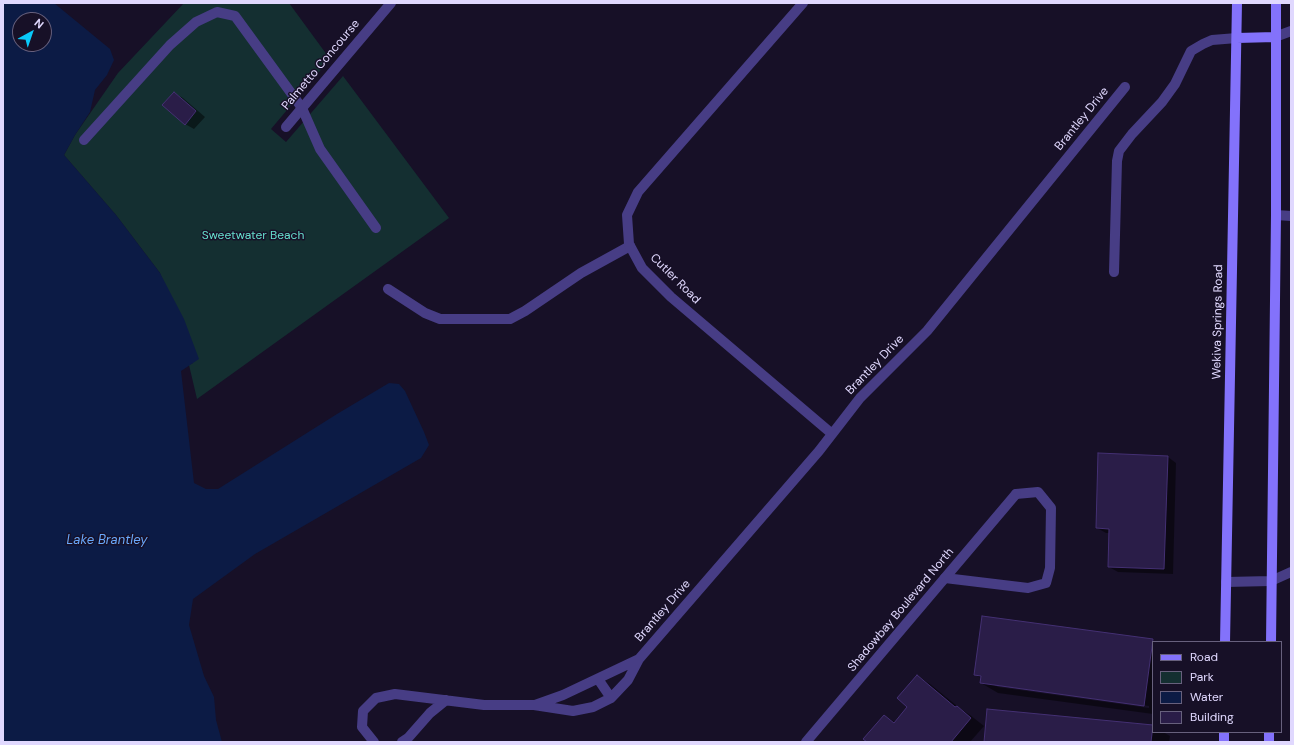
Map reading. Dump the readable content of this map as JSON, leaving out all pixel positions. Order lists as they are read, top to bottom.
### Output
{
  "streets": {
    "main road": ["Wekiva Springs Road"],
    "street": [
      "Palmetto Concourse",
      "Brantley Drive",
      "Cutler Road",
      "Shadowbay Boulevard North"
    ]
  },
  "crossings": [
    ["Brantley Drive", "Cutler Road"]
  ],
  "water": ["Lake Brantley"],
  "parks": ["Sweetwater Beach"],
  "legend": [
    "Road",
    "Park",
    "Water",
    "Building"
  ],
  "north": "top right"
}
